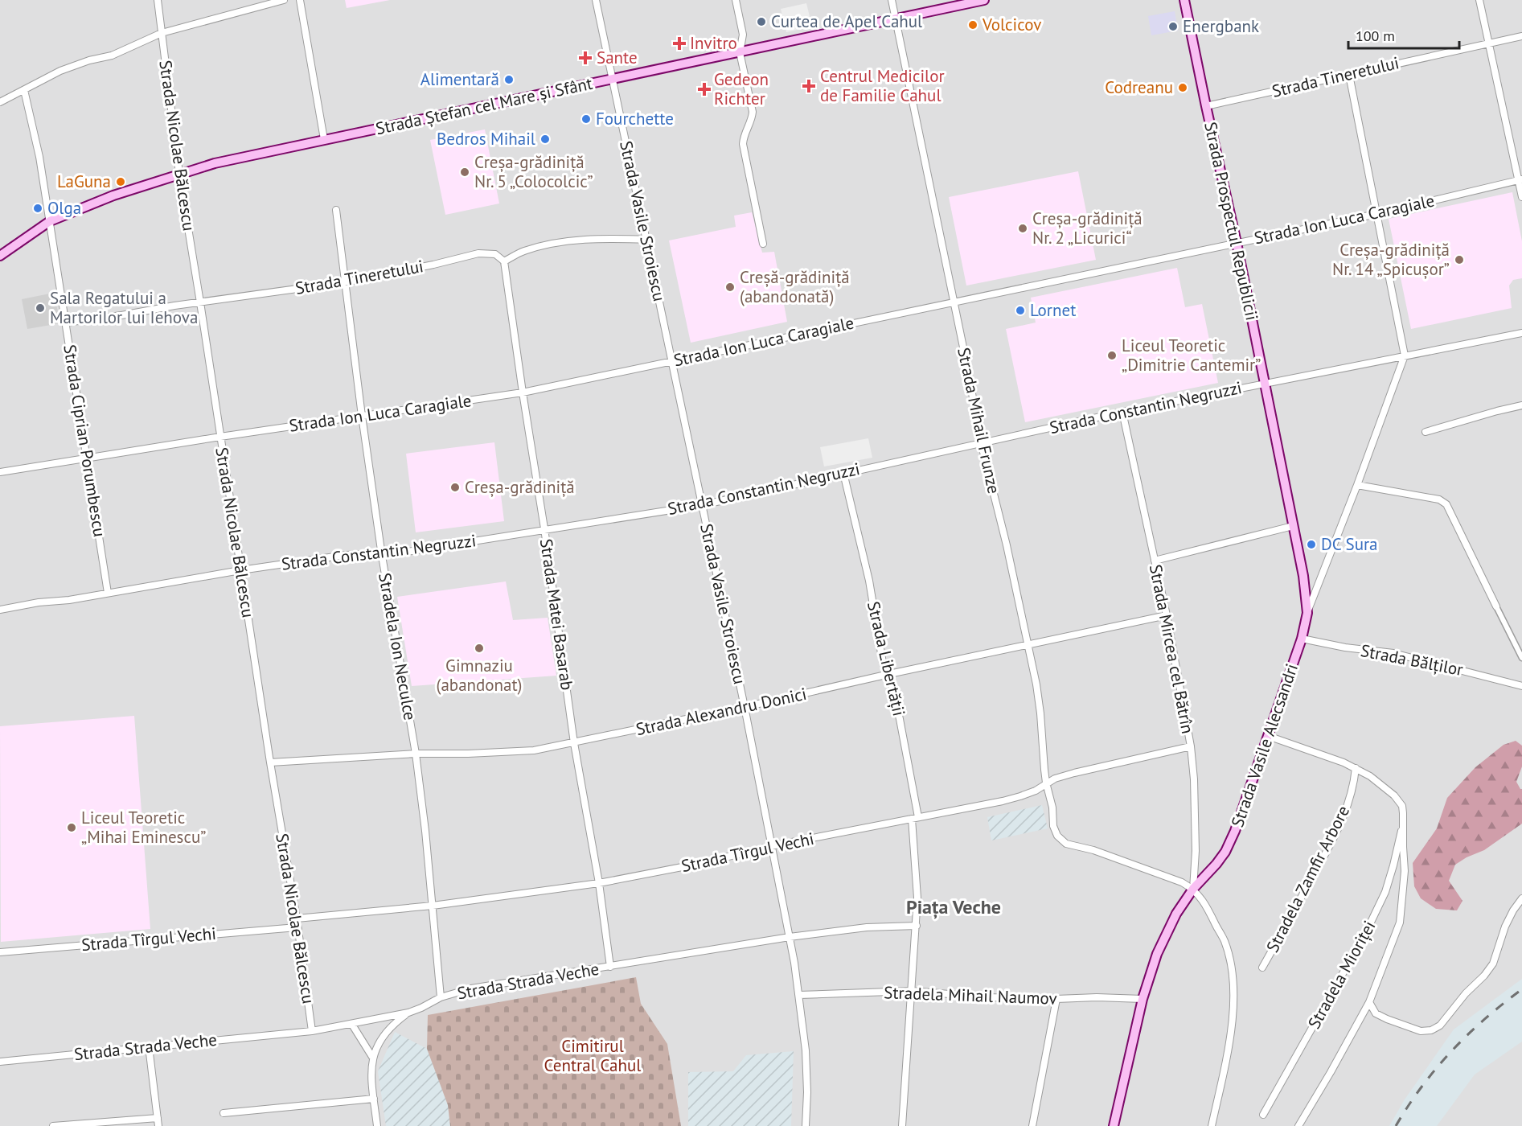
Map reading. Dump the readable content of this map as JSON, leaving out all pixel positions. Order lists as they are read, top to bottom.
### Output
{
  "streets": {
    "main road": ["Strada Ștefan cel Mare și Sfânt", "Strada Prospectul Republicii", "Strada Vasile Alecsandri"],
    "street": [
      "Strada Tineretului",
      "Strada Nicolae Bălcescu",
      "Strada Ion Luca Caragiale",
      "Strada Vasile Stroiescu",
      "Strada Constantin Negruzzi",
      "Strada Mihail Frunze",
      "Strada Ciprian Porumbescu",
      "Strada Matei Basarab",
      "Stradela Ion Neculce",
      "Strada Mircea cel Bătrîn",
      "Strada Libertății",
      "Strada Bălților",
      "Strada Alexandru Donici",
      "Strada Tîrgul Vechi",
      "Stradela Zamfir Arbore",
      "Stradela Mioriței",
      "Strada Strada Veche",
      "Stradela Mihail Naumov"
    ]
  },
  "crossings": [
    ["Strada Tineretului", "Strada Nicolae Bălcescu"],
    ["Strada Tineretului", "Strada Prospectul Republicii"],
    ["Strada Tineretului", "Strada Ciprian Porumbescu"],
    ["Strada Tineretului", "Strada Matei Basarab"],
    ["Strada Tineretului", "Stradela Ion Neculce"],
    ["Strada Ștefan cel Mare și Sfânt", "Strada Nicolae Bălcescu"],
    ["Strada Ștefan cel Mare și Sfânt", "Strada Vasile Stroiescu"],
    ["Strada Ștefan cel Mare și Sfânt", "Strada Mihail Frunze"],
    ["Strada Ștefan cel Mare și Sfânt", "Strada Ciprian Porumbescu"],
    ["Strada Nicolae Bălcescu", "Strada Ion Luca Caragiale"],
    ["Strada Nicolae Bălcescu", "Strada Constantin Negruzzi"],
    ["Strada Nicolae Bălcescu", "Strada Alexandru Donici"],
    ["Strada Nicolae Bălcescu", "Strada Tîrgul Vechi"],
    ["Strada Nicolae Bălcescu", "Strada Strada Veche"],
    ["Strada Ion Luca Caragiale", "Strada Vasile Stroiescu"],
    ["Strada Ion Luca Caragiale", "Strada Prospectul Republicii"],
    ["Strada Ion Luca Caragiale", "Strada Mihail Frunze"],
    ["Strada Ion Luca Caragiale", "Strada Ciprian Porumbescu"],
    ["Strada Ion Luca Caragiale", "Strada Matei Basarab"],
    ["Strada Ion Luca Caragiale", "Stradela Ion Neculce"],
    ["Strada Vasile Stroiescu", "Strada Constantin Negruzzi"],
    ["Strada Vasile Stroiescu", "Strada Alexandru Donici"],
    ["Strada Vasile Stroiescu", "Strada Tîrgul Vechi"],
    ["Strada Vasile Stroiescu", "Strada Strada Veche"],
    ["Strada Vasile Stroiescu", "Stradela Mihail Naumov"],
    ["Strada Prospectul Republicii", "Strada Constantin Negruzzi"],
    ["Strada Prospectul Republicii", "Strada Vasile Alecsandri"],
    ["Strada Constantin Negruzzi", "Strada Mihail Frunze"],
    ["Strada Constantin Negruzzi", "Strada Ciprian Porumbescu"],
    ["Strada Constantin Negruzzi", "Strada Matei Basarab"],
    ["Strada Constantin Negruzzi", "Stradela Ion Neculce"],
    ["Strada Constantin Negruzzi", "Strada Mircea cel Bătrîn"],
    ["Strada Constantin Negruzzi", "Strada Libertății"],
    ["Strada Constantin Negruzzi", "Strada Vasile Alecsandri"],
    ["Strada Mihail Frunze", "Strada Mircea cel Bătrîn"],
    ["Strada Mihail Frunze", "Strada Alexandru Donici"],
    ["Strada Mihail Frunze", "Strada Vasile Alecsandri"],
    ["Strada Mihail Frunze", "Strada Tîrgul Vechi"],
    ["Strada Matei Basarab", "Strada Alexandru Donici"],
    ["Strada Matei Basarab", "Strada Tîrgul Vechi"],
    ["Strada Matei Basarab", "Strada Strada Veche"],
    ["Stradela Ion Neculce", "Strada Alexandru Donici"],
    ["Stradela Ion Neculce", "Strada Tîrgul Vechi"],
    ["Stradela Ion Neculce", "Strada Strada Veche"],
    ["Strada Mircea cel Bătrîn", "Strada Alexandru Donici"],
    ["Strada Mircea cel Bătrîn", "Strada Vasile Alecsandri"],
    ["Strada Mircea cel Bătrîn", "Strada Tîrgul Vechi"],
    ["Strada Libertății", "Strada Alexandru Donici"],
    ["Strada Libertății", "Strada Tîrgul Vechi"],
    ["Strada Libertății", "Strada Strada Veche"],
    ["Strada Libertății", "Stradela Mihail Naumov"],
    ["Strada Bălților", "Strada Vasile Alecsandri"],
    ["Strada Vasile Alecsandri", "Stradela Mihail Naumov"]
  ],
  "districts": ["Piața Veche"],
  "parks": ["Cimitirul Central Cahul"],
  "places": {
    "other": [
      "Curtea de Apel Cahul",
      "Volcicov",
      "Energbank",
      "Alimentară",
      "Codreanu",
      "Fourchette",
      "Bedros Mihail",
      "Creșa-grădiniță Nr. 5 „Colocolcic”",
      "LaGuna",
      "Olga",
      "Creșa-grădiniță Nr. 2 „Licurici“",
      "Creșa-grădiniță Nr. 14 „Spicușor”",
      "Creșă-grădiniță (abandonată)",
      "Sala Regatului a Martorilor lui Iehova",
      "Lornet",
      "Liceul Teoretic „Dimitrie Cantemir”",
      "Creșa-grădiniță",
      "DC Sura",
      "Gimnaziu (abandonat)",
      "Liceul Teoretic „Mihai Eminescu”"
    ],
    "health": [
      "Invitro",
      "Sante",
      "Centrul Medicilor de Familie Cahul",
      "Gedeon Richter"
    ]
  },
  "scale_bar": "100 m"
}
